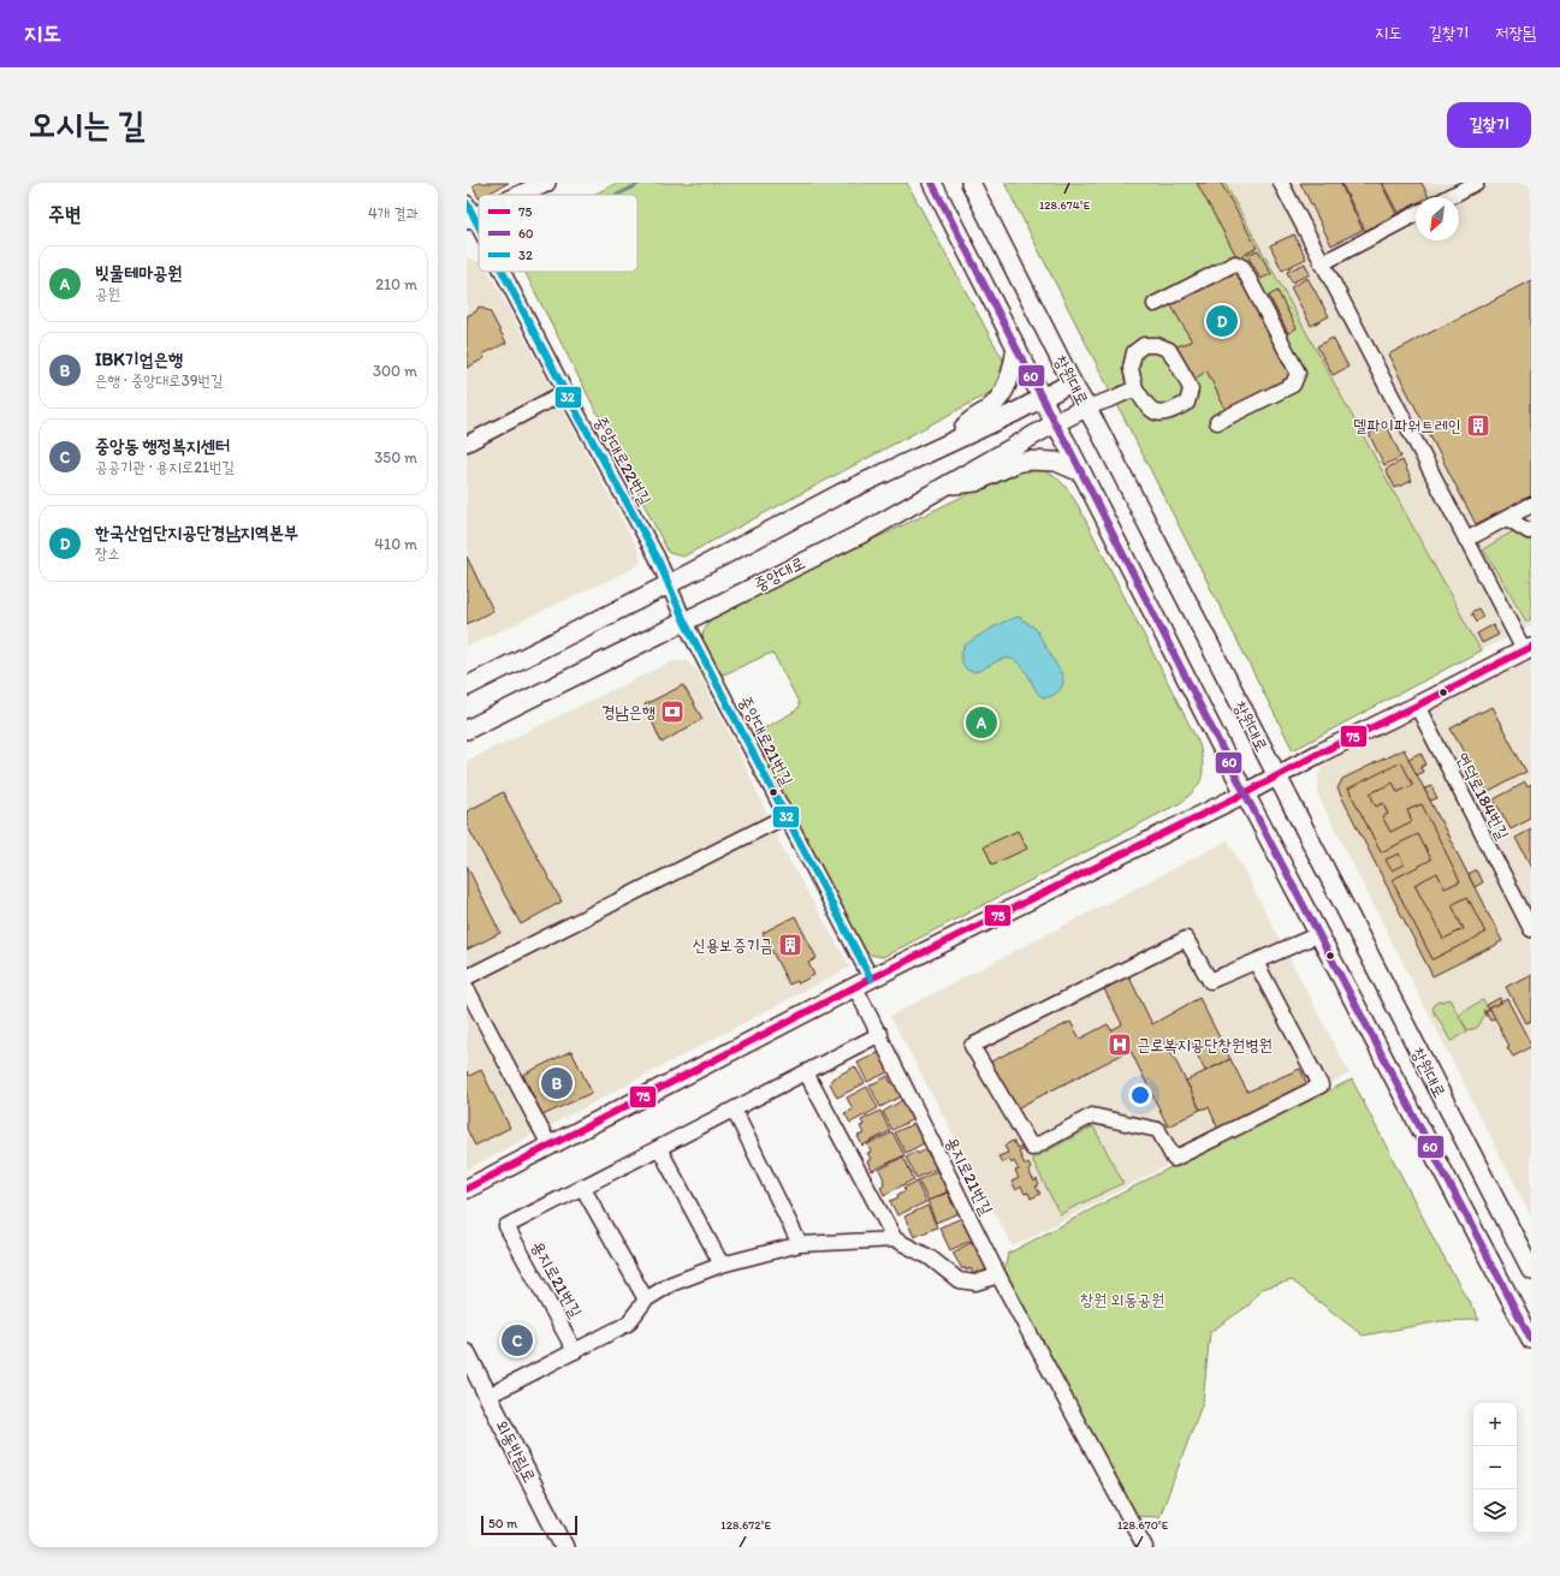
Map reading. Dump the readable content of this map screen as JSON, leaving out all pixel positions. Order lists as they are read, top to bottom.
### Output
{
  "streets": {
    "main road": ["창원대로", "중앙대로", "외동반림로"],
    "street": [
      "중앙대로22번길",
      "중앙대로21번길",
      "연덕로184번길",
      "용지로21번길"
    ]
  },
  "crossings": [
    ["창원대로", "중앙대로"],
    ["중앙대로22번길", "중앙대로"],
    ["중앙대로22번길", "중앙대로21번길"],
    ["중앙대로", "중앙대로21번길"],
    ["중앙대로21번길", "용지로21번길"]
  ],
  "parks": ["창원 외동공원"],
  "places": {
    "building": ["델파이파워트레인", "신용보증기금"],
    "bank": ["경남은행"],
    "hospital": ["근로복지공단창원병원"]
  },
  "lines": ["transit line 60", "transit line 32", "transit line 75"],
  "legend": ["75", "60", "32"],
  "scale_bar": "50 m",
  "north": "bottom left",
  "page": {
    "header": "지도",
    "nav": ["지도", "길찾기", "저장됨"],
    "buttons": "길찾기",
    "title": "오시는 길",
    "heading": ["주변", "4개 결과"],
    "list": [
      {
        "mark": "A",
        "name": "빗물테마공원",
        "note": "공원",
        "value": "210 m"
      },
      {
        "mark": "B",
        "name": "IBK기업은행",
        "note": "은행 · 중앙대로39번길",
        "value": "300 m"
      },
      {
        "mark": "C",
        "name": "중앙동 행정복지센터",
        "note": "공공기관 · 용지로21번길",
        "value": "350 m"
      },
      {
        "mark": "D",
        "name": "한국산업단지공단경남지역본부",
        "note": "장소",
        "value": "410 m"
      }
    ],
    "pins": [
      "D",
      "A",
      "B",
      "C"
    ],
    "map_buttons": ["+", "−"],
    "scale": "50 m"
  },
  "coordinates": ["128.674°E", "128.672°E", "128.670°E"]
}
